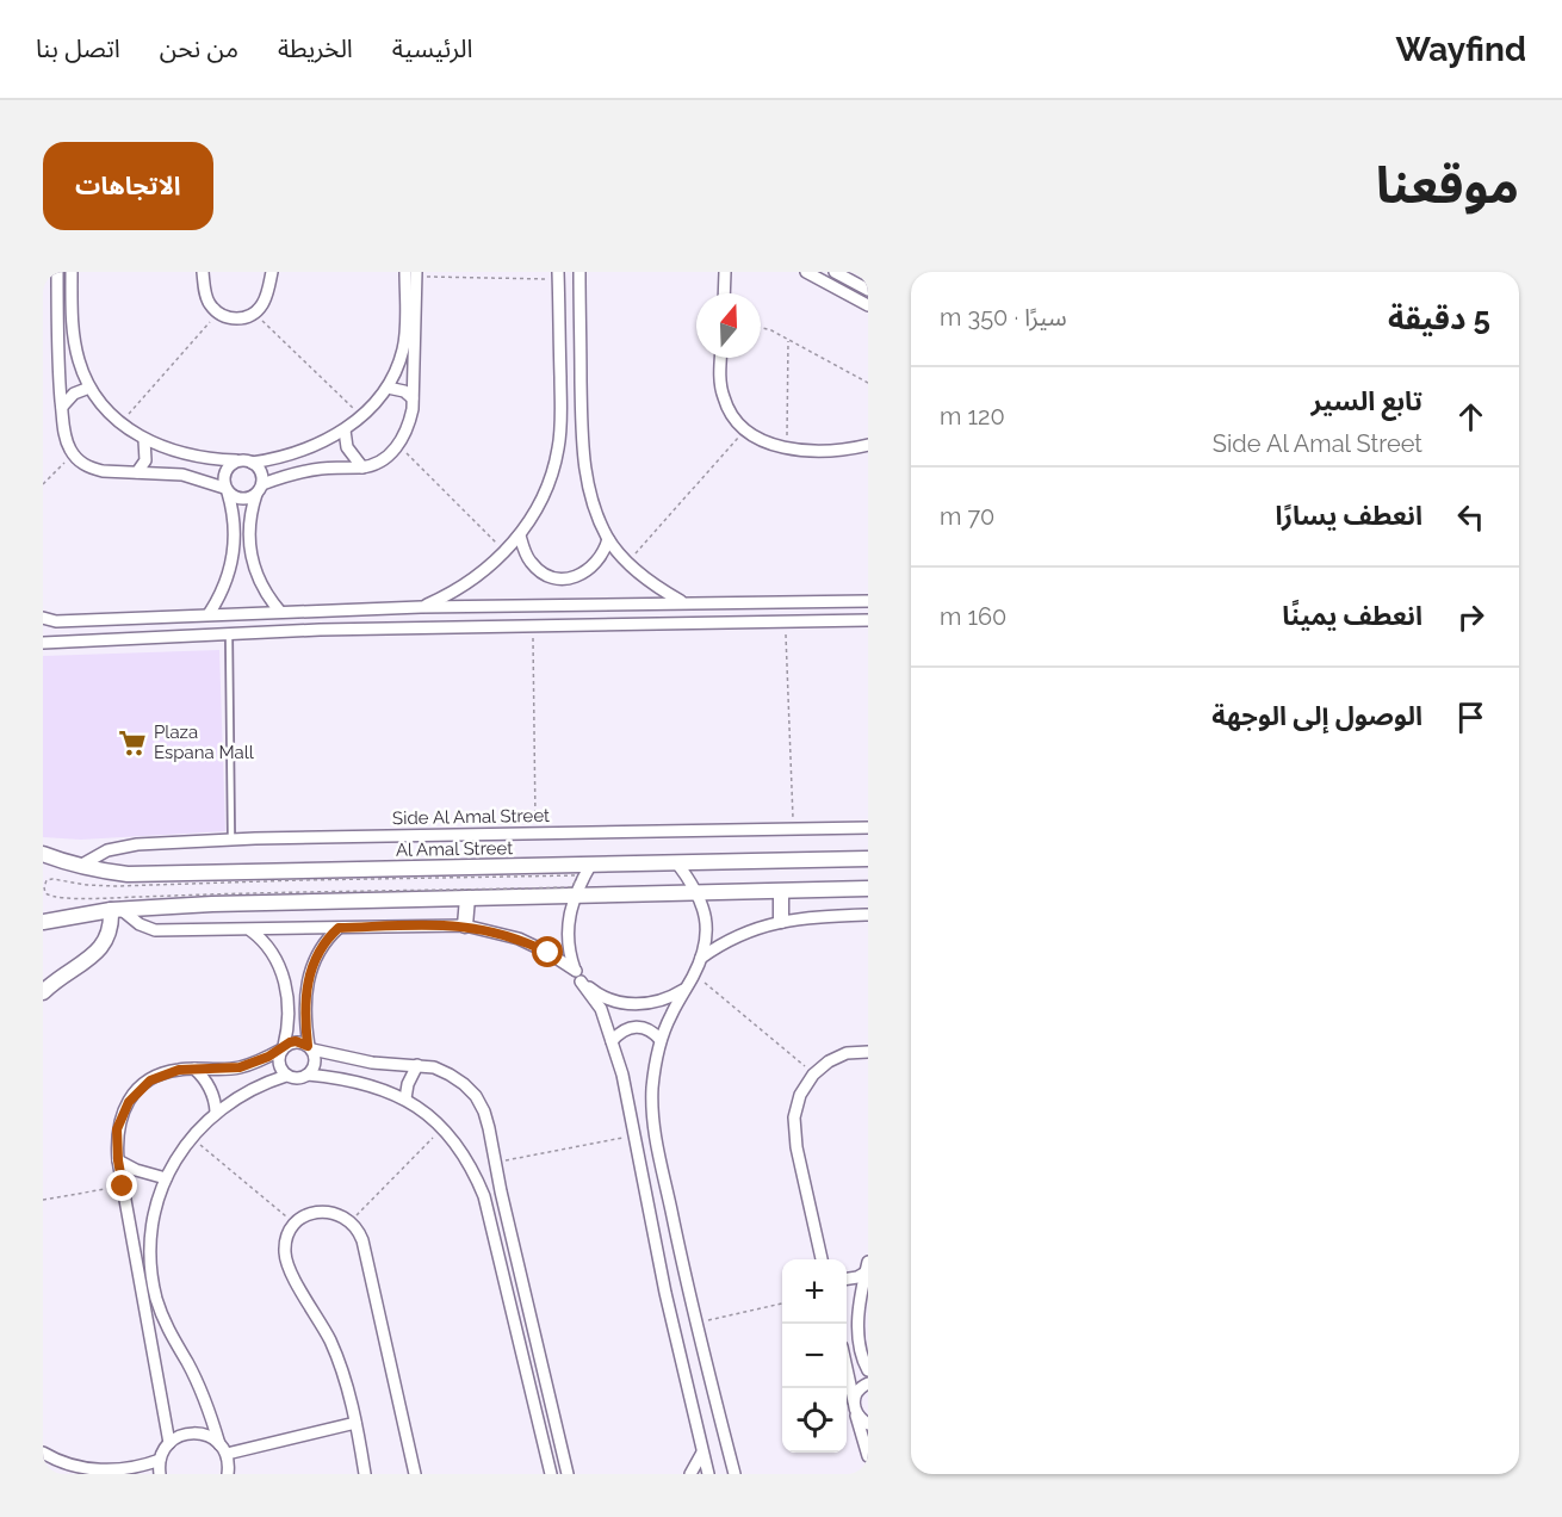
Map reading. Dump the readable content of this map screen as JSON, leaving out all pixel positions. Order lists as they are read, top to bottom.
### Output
{
  "streets": {
    "main road": ["Al Amal Street"],
    "street": ["Side Al Amal Street"]
  },
  "crossings": [
    ["Side Al Amal Street", "Al Amal Street"]
  ],
  "places": {
    "supermarket": ["Plaza Espana Mall"]
  },
  "north": "top",
  "page": {
    "header": "Wayfind",
    "nav": [
      "الرئيسية",
      "الخريطة",
      "من نحن",
      "اتصل بنا"
    ],
    "title": "موقعنا",
    "buttons": "الاتجاهات",
    "heading": ["5 دقيقة", "سيرًا · 350 m"],
    "list": [
      ["تابع السير", "Side Al Amal Street", "120 m"],
      ["انعطف يسارًا", "70 m"],
      ["انعطف يمينًا", "160 m"],
      "الوصول إلى الوجهة"
    ],
    "map_buttons": ["+", "−"]
  }
}
